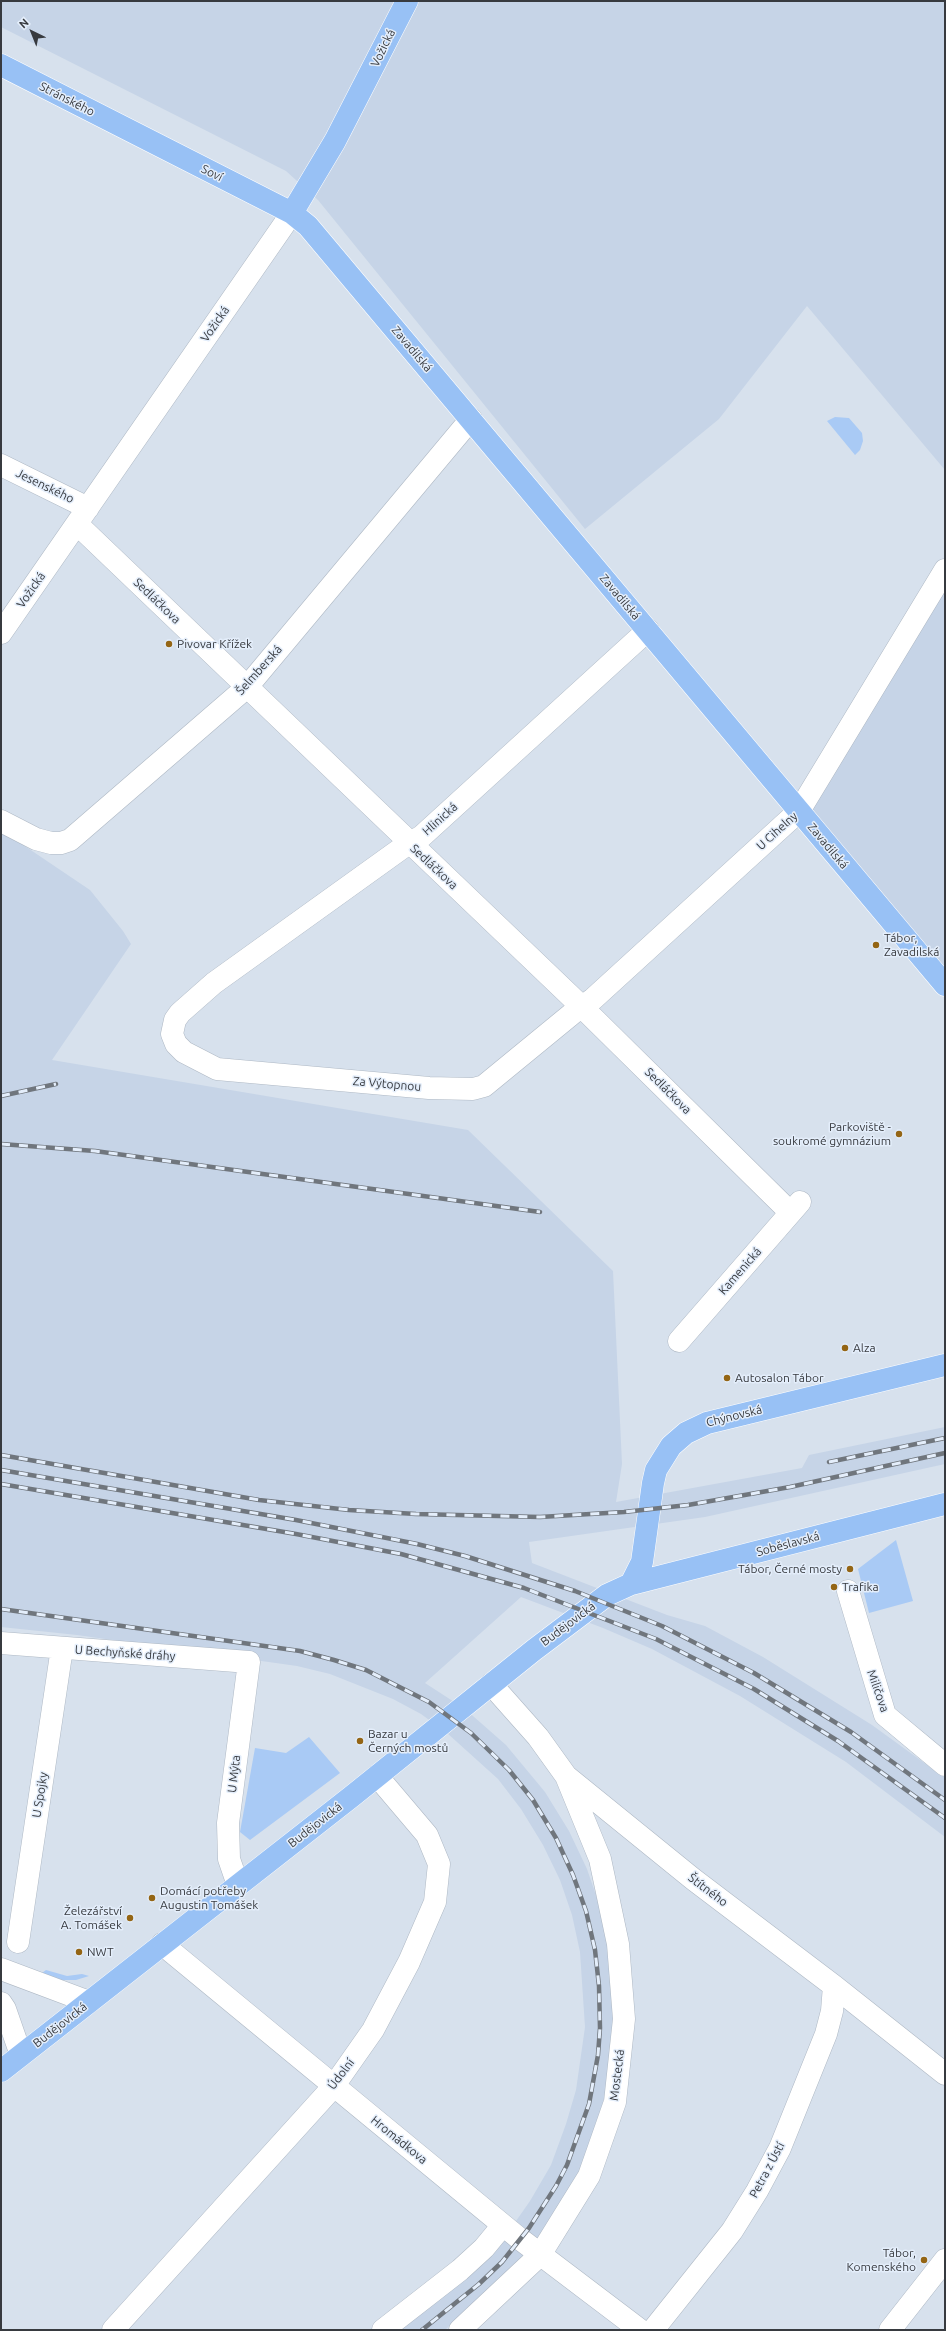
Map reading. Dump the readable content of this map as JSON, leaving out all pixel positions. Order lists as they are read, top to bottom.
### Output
{
  "streets": {
    "main road": [
      "Vožická",
      "Stránského",
      "Soví",
      "Zavadilská",
      "Chýnovská",
      "Soběslavská",
      "Budějovická"
    ],
    "street": [
      "Jesenského",
      "Sedláčkova",
      "Šelmberská",
      "Hlinická",
      "U Cihelny",
      "Za Výtopnou",
      "Kamenická",
      "U Bechyňské dráhy",
      "Miličova",
      "U Mýta",
      "U Spojky",
      "Štítného",
      "Údolní",
      "Mostecká",
      "Hromádkova",
      "Petra z Ústí"
    ]
  },
  "crossings": [
    ["Vožická", "Soví"],
    ["Vožická", "Zavadilská"],
    ["Vožická", "Jesenského"],
    ["Vožická", "Sedláčkova"],
    ["Stránského", "Soví"],
    ["Soví", "Zavadilská"],
    ["Zavadilská", "Šelmberská"],
    ["Zavadilská", "Hlinická"],
    ["Zavadilská", "U Cihelny"],
    ["Jesenského", "Sedláčkova"],
    ["Sedláčkova", "Šelmberská"],
    ["Sedláčkova", "Hlinická"],
    ["Sedláčkova", "U Cihelny"],
    ["Sedláčkova", "Za Výtopnou"],
    ["Sedláčkova", "Kamenická"],
    ["Hlinická", "Za Výtopnou"],
    ["U Cihelny", "Za Výtopnou"],
    ["Chýnovská", "Soběslavská"],
    ["Chýnovská", "Budějovická"],
    ["Soběslavská", "Budějovická"],
    ["Budějovická", "U Mýta"],
    ["Budějovická", "Štítného"],
    ["Budějovická", "Údolní"],
    ["Budějovická", "Hromádkova"],
    ["U Bechyňské dráhy", "U Mýta"],
    ["U Bechyňské dráhy", "U Spojky"],
    ["Štítného", "Mostecká"],
    ["Štítného", "Petra z Ústí"],
    ["Údolní", "Hromádkova"],
    ["Mostecká", "Hromádkova"]
  ],
  "places": [
    "Pivovar Křížek",
    "Tábor, Zavadilská",
    "Parkoviště - soukromé gymnázium",
    "Alza",
    "Autosalon Tábor",
    "Tábor, Černé mosty",
    "Trafika",
    "Bazar u Černých mostů",
    "Domácí potřeby Augustin Tomášek",
    "Železářství A. Tomášek",
    "NWT",
    "Tábor, Komenského"
  ],
  "north": "top left"
}
